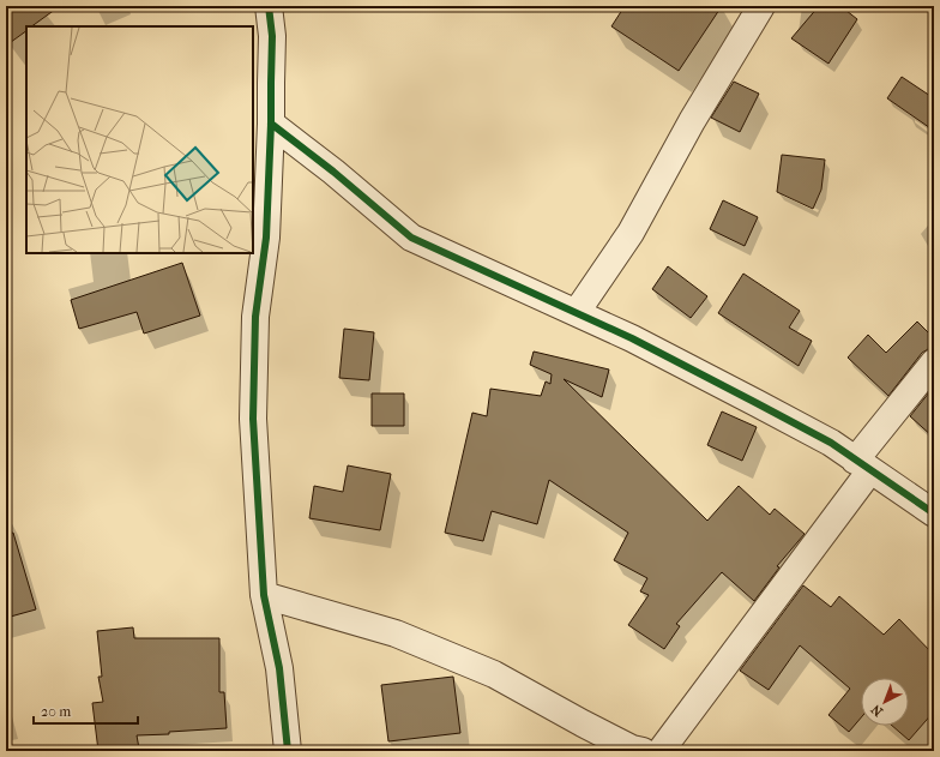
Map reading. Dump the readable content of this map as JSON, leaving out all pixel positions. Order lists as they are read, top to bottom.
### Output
{
  "scale_bar": "20 m",
  "north": "bottom left"
}
